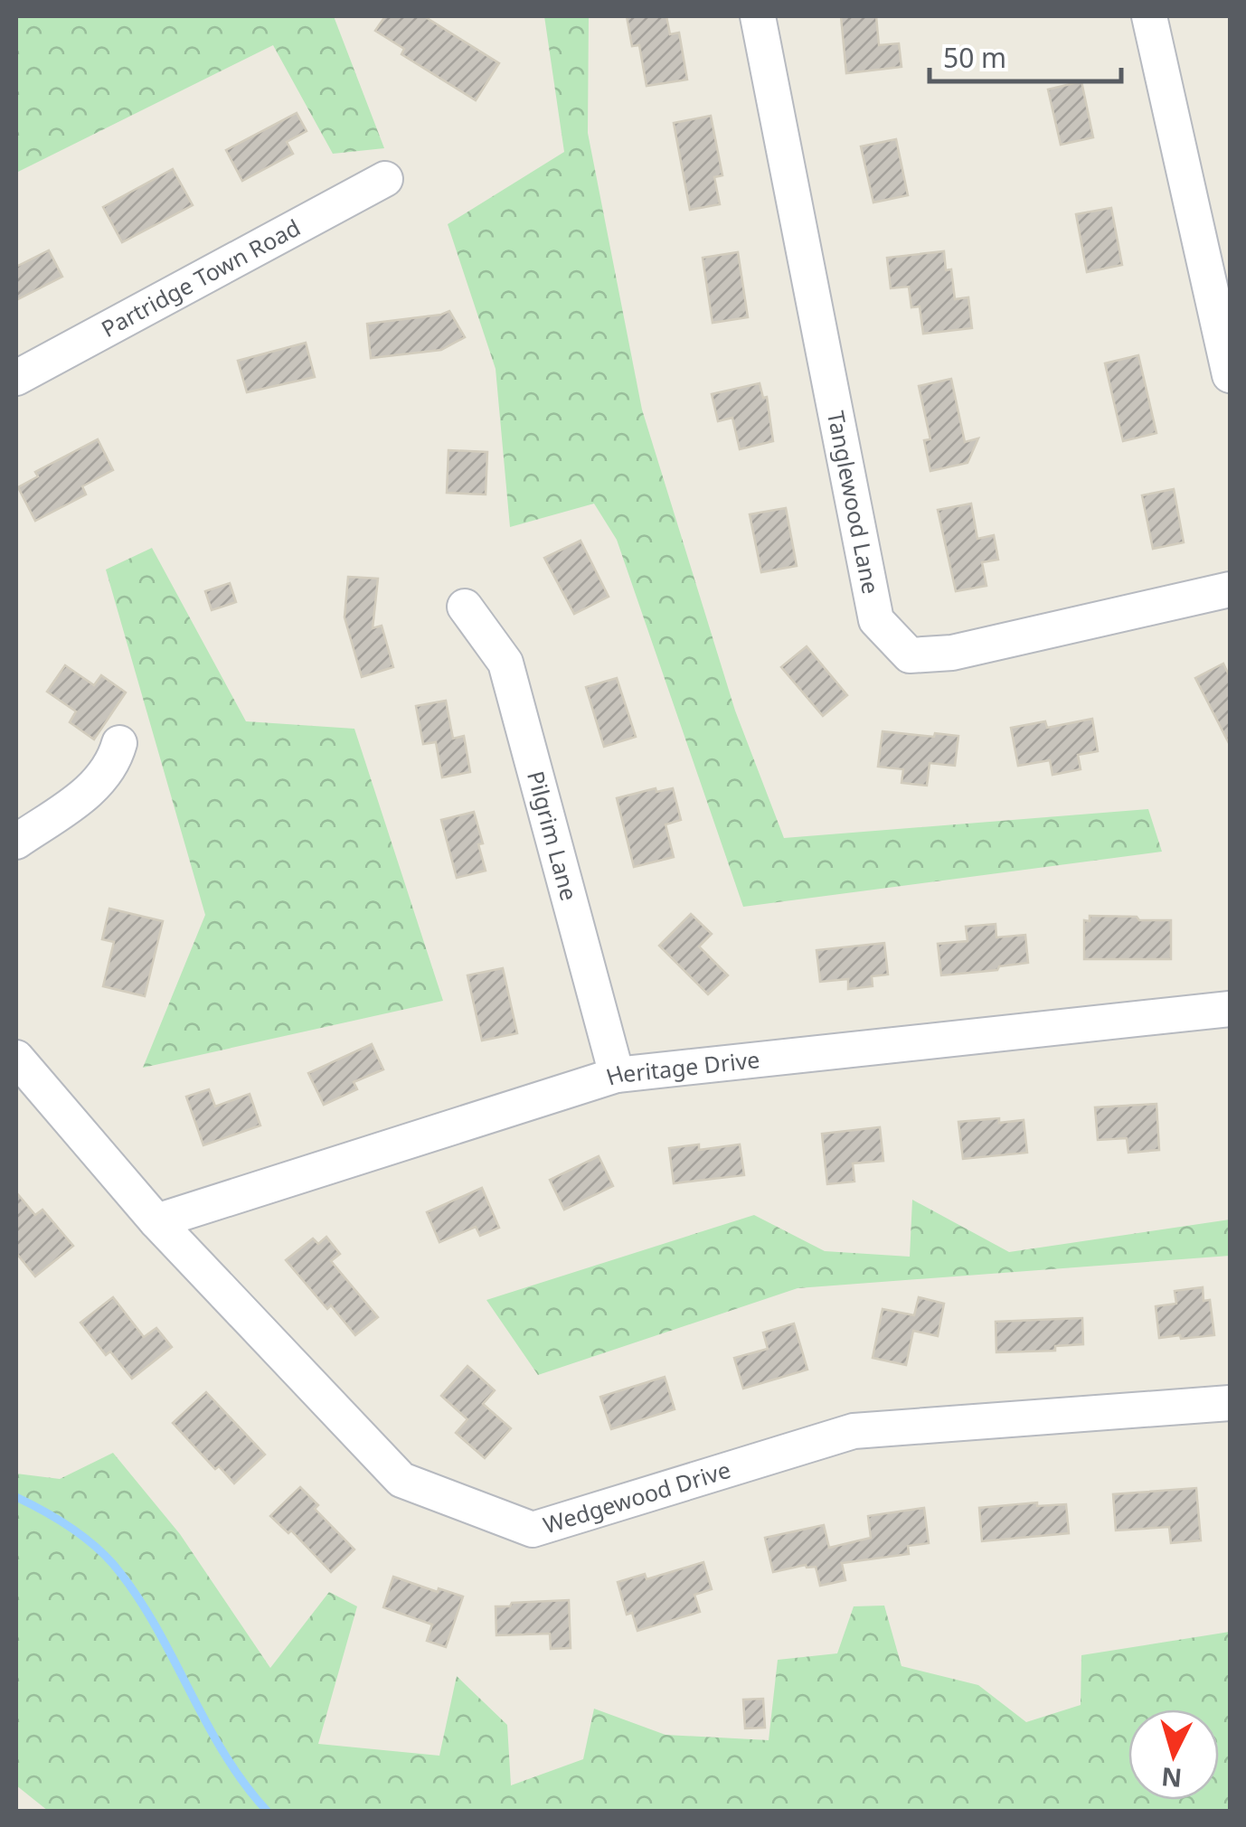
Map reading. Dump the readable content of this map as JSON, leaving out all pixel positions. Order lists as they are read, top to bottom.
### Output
{
  "streets": {
    "street": [
      "Partridge Town Road",
      "Tanglewood Lane",
      "Pilgrim Lane",
      "Heritage Drive",
      "Wedgewood Drive"
    ]
  },
  "crossings": [
    ["Pilgrim Lane", "Heritage Drive"],
    ["Heritage Drive", "Wedgewood Drive"]
  ],
  "scale_bar": "50 m",
  "north": "bottom"
}
